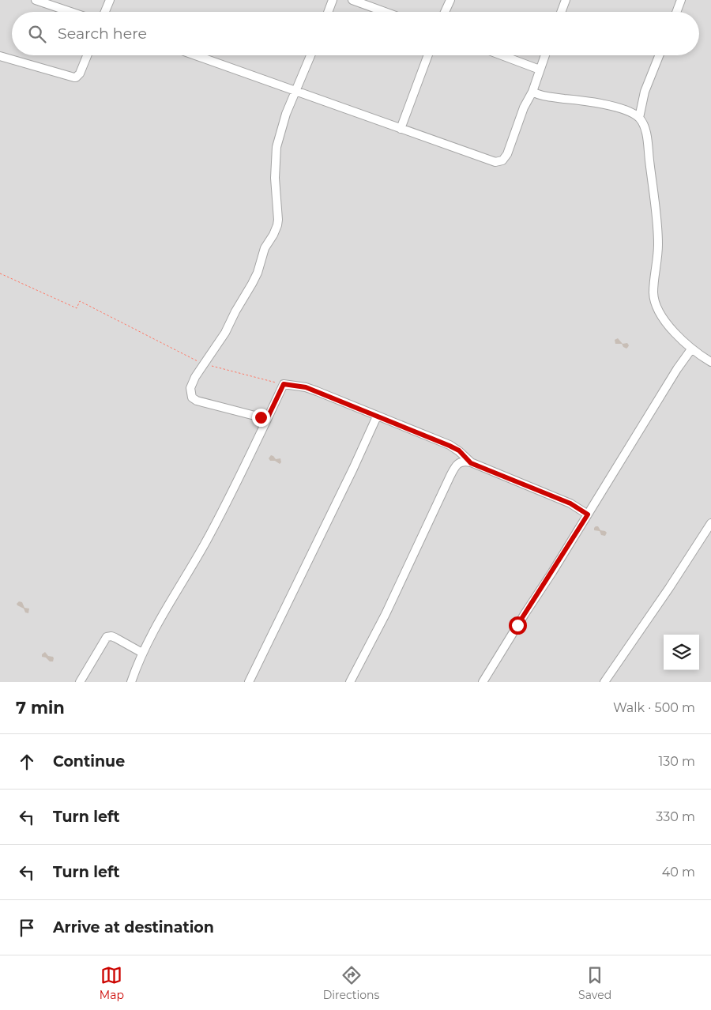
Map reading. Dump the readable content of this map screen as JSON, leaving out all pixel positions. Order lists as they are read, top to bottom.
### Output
{
  "page": {
    "search": "Search here",
    "heading": ["7 min", "Walk · 500 m"],
    "list": [
      ["Continue", "130 m"],
      ["Turn left", "330 m"],
      ["Turn left", "40 m"],
      "Arrive at destination"
    ],
    "nav": ["Map", "Directions", "Saved"]
  }
}
